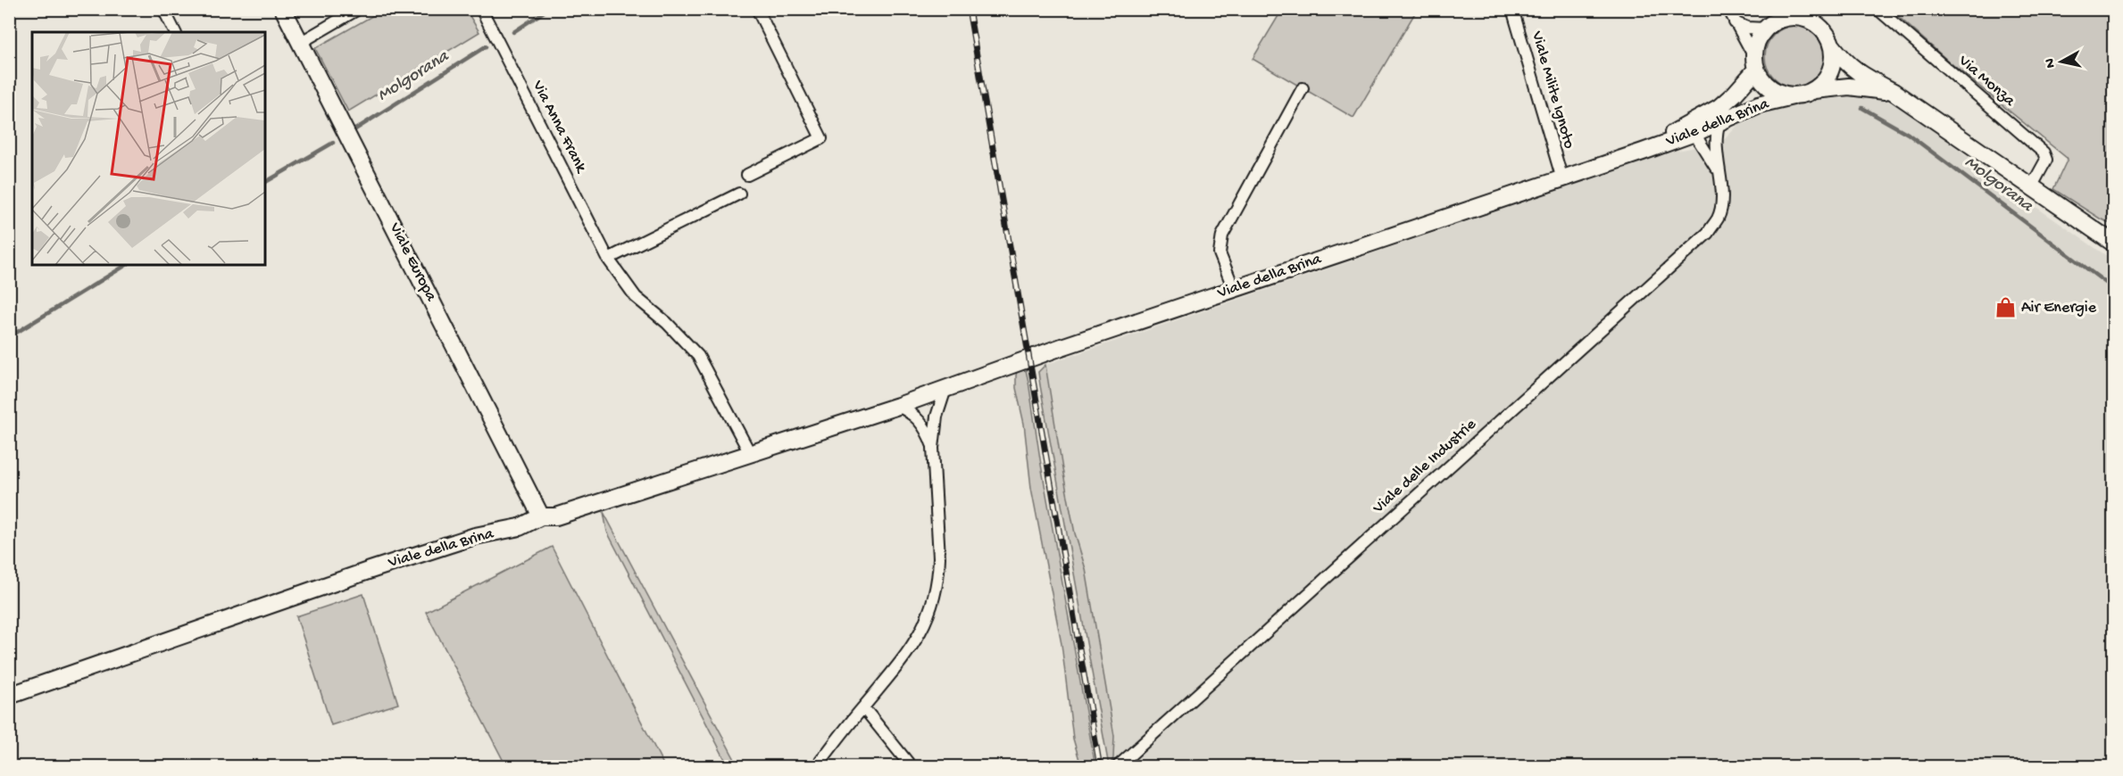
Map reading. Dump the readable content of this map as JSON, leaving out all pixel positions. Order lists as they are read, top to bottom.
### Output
{
  "streets": {
    "street": [
      "Via Monza",
      "Viale Milite Ignoto",
      "Viale della Brina",
      "Via Anna Frank",
      "Viale Europa",
      "Viale delle Industrie"
    ]
  },
  "crossings": [
    ["Viale Milite Ignoto", "Viale della Brina"],
    ["Viale della Brina", "Via Anna Frank"],
    ["Viale della Brina", "Viale Europa"],
    ["Viale della Brina", "Viale delle Industrie"]
  ],
  "water": ["Molgorana"],
  "places": {
    "shop": ["Air Energie"]
  },
  "north": "left"
}
